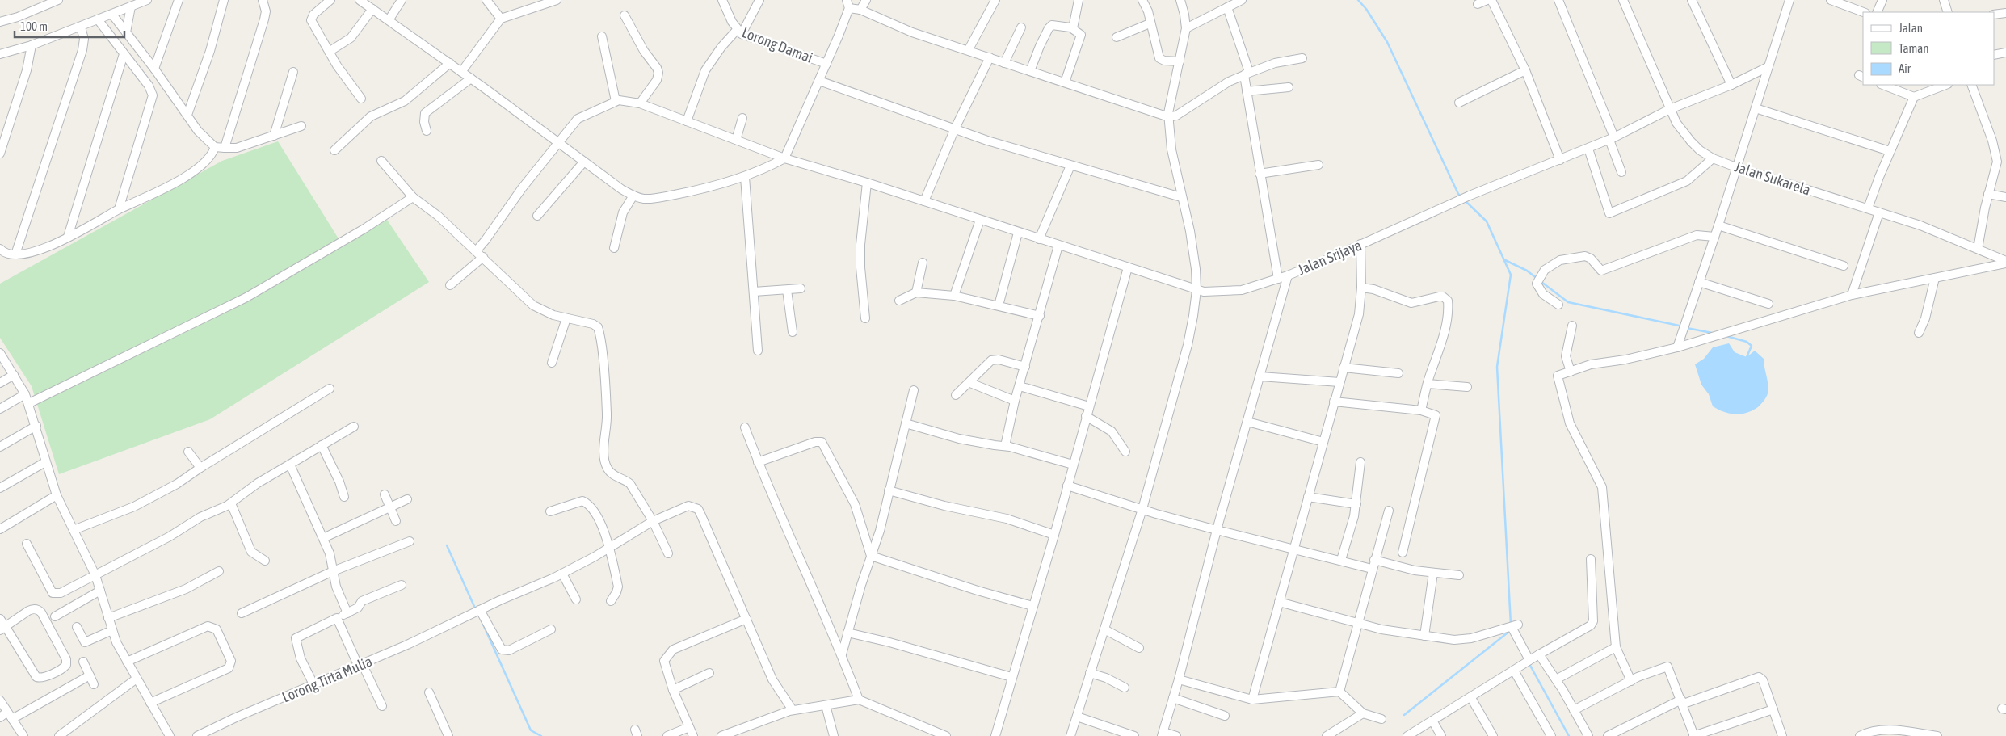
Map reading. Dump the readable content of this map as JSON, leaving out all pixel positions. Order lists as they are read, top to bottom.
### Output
{
  "streets": {
    "street": [
      "Lorong Damai",
      "Jalan Sukarela",
      "Jalan Srijaya",
      "Lorong Tirta Mulia"
    ]
  },
  "legend": ["Jalan", "Taman", "Air"],
  "scale_bar": "100 m"
}
